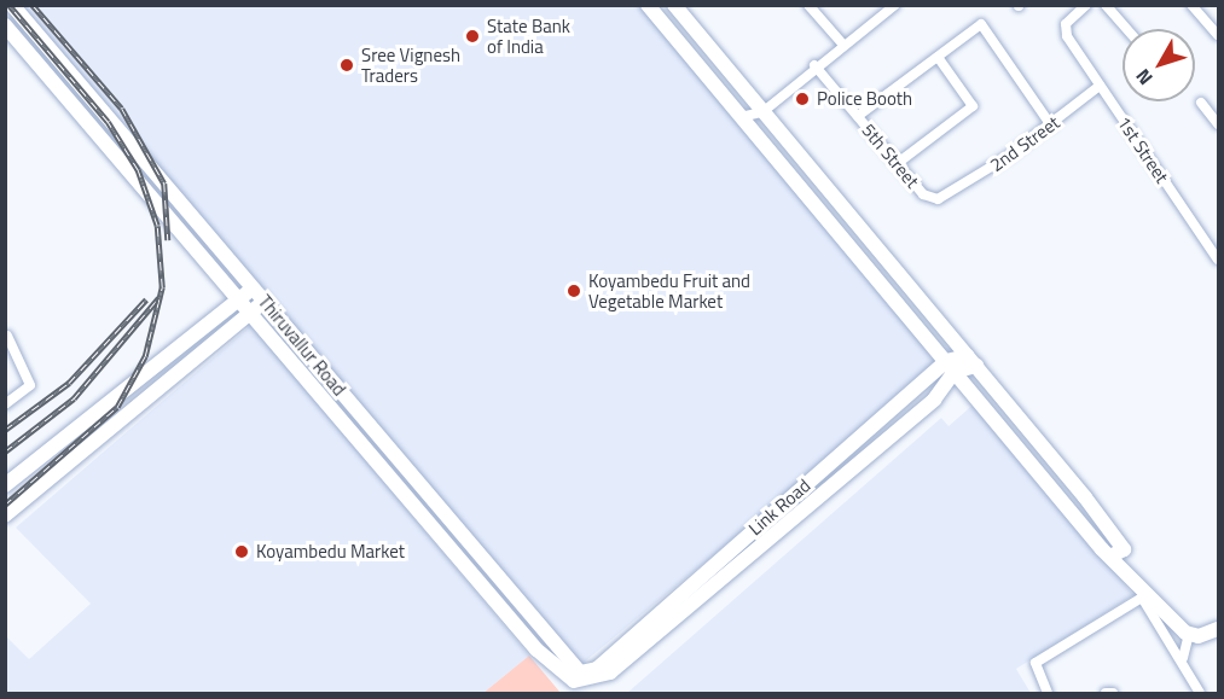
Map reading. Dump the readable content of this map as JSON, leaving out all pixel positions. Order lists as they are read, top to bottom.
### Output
{
  "streets": {
    "street": [
      "2nd Street",
      "1st Street",
      "5th Street",
      "Thiruvallur Road",
      "Link Road"
    ]
  },
  "crossings": [
    ["2nd Street", "1st Street"],
    ["2nd Street", "5th Street"],
    ["Thiruvallur Road", "Link Road"]
  ],
  "places": [
    "State Bank of India",
    "Sree Vignesh Traders",
    "Police Booth",
    "Koyambedu Fruit and Vegetable Market",
    "Koyambedu Market"
  ],
  "north": "bottom left"
}
